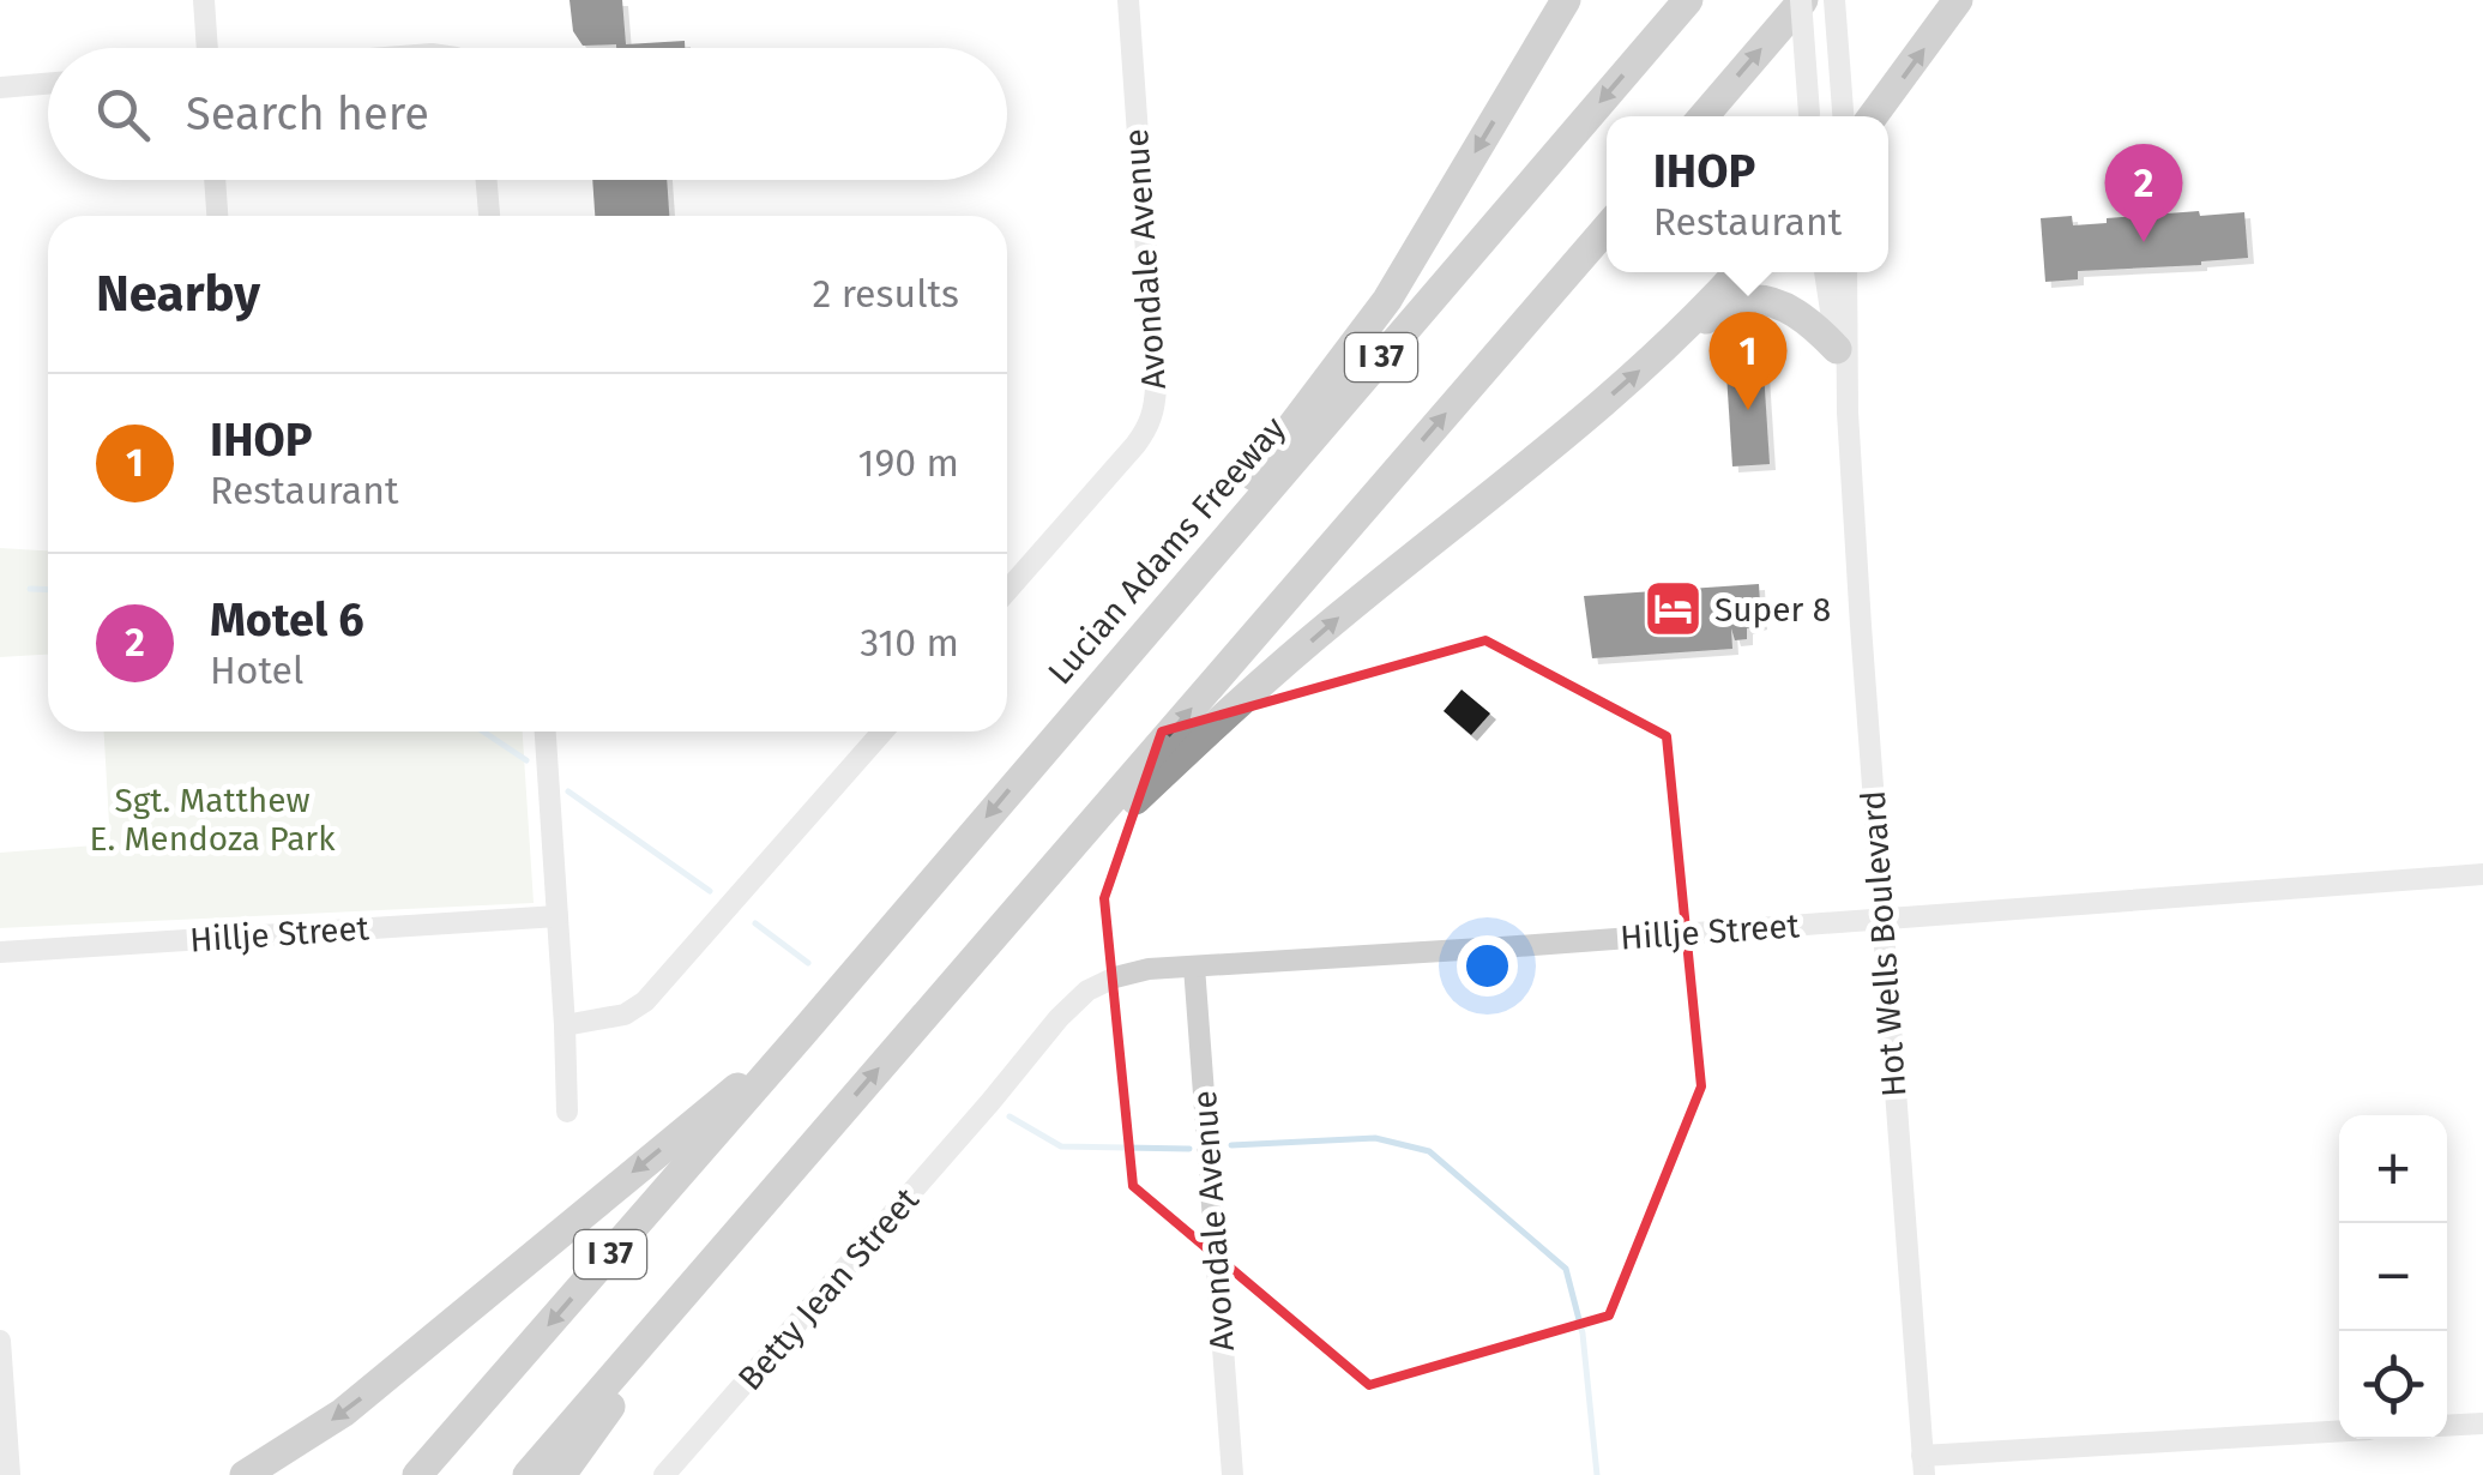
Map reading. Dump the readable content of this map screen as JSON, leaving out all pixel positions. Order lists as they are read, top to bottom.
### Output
{
  "streets": {
    "highway": ["I 37", "Lucian Adams Freeway"],
    "street": [
      "Avondale Avenue",
      "Hillje Street",
      "Hot Wells Boulevard",
      "Betty Jean Street"
    ]
  },
  "crossings": [
    ["Avondale Avenue", "Hillje Street"],
    ["Hillje Street", "Hot Wells Boulevard"],
    ["Hillje Street", "Betty Jean Street"]
  ],
  "parks": ["Sgt. Matthew E. Mendoza Park"],
  "places": {
    "hotel": ["Super 8"]
  },
  "page": {
    "search": "Search here",
    "popup": ["IHOP", "Restaurant"],
    "pins": ["2", "1"],
    "heading": ["Nearby", "2 results"],
    "list": [
      {
        "mark": "1",
        "name": "IHOP",
        "note": "Restaurant",
        "value": "190 m"
      },
      {
        "mark": "2",
        "name": "Motel 6",
        "note": "Hotel",
        "value": "310 m"
      }
    ],
    "map_buttons": ["+", "−"]
  }
}
